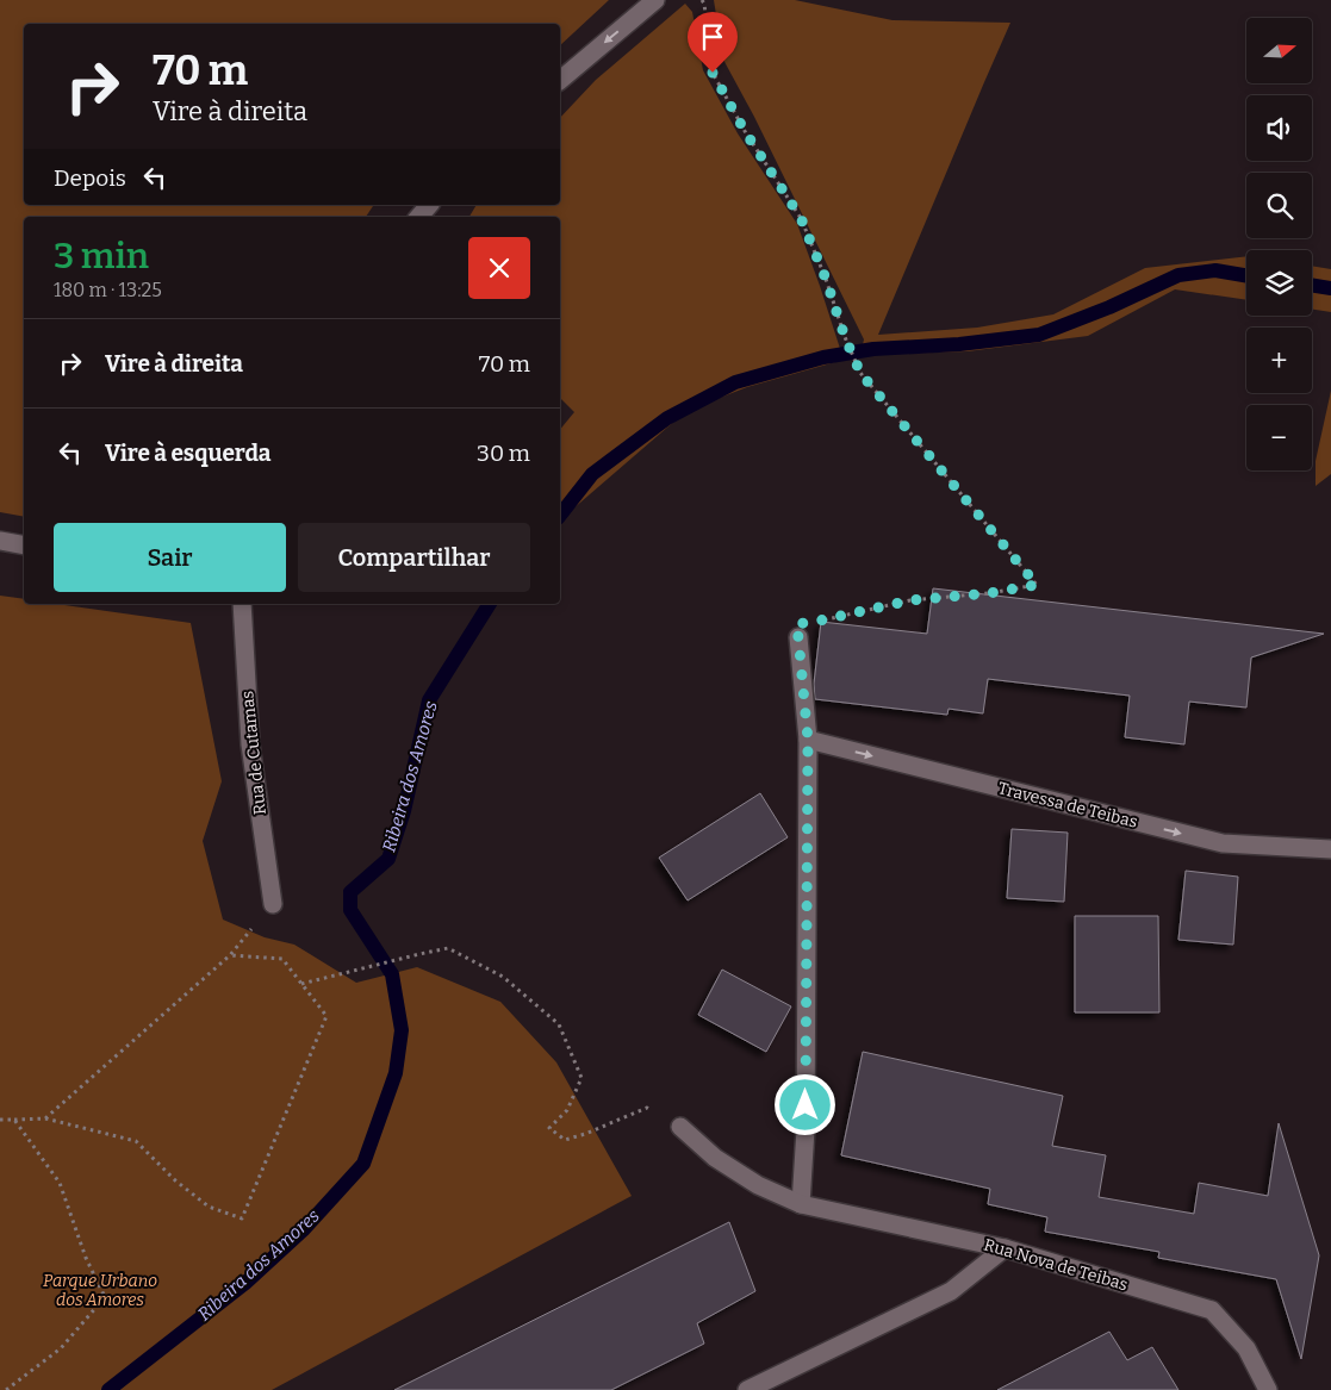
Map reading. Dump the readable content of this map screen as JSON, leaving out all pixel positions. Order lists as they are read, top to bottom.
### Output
{
  "streets": {
    "street": ["Rua de Cutamas", "Travessa de Teibas", "Rua Nova de Teibas"]
  },
  "one_way": ["Travessa de Teibas"],
  "water": ["Ribeira dos Amores"],
  "parks": ["Parque Urbano dos Amores"],
  "north": "right",
  "page": {
    "map_buttons": ["+", "−"],
    "turn": ["70 m", "Vire à direita"],
    "then": "Depois",
    "heading": ["3 min", "180 m · 13:25"],
    "list": [
      {
        "name": "Vire à direita",
        "value": "70 m"
      },
      {
        "name": "Vire à esquerda",
        "value": "30 m"
      }
    ],
    "buttons": ["Sair", "Compartilhar"]
  }
}
